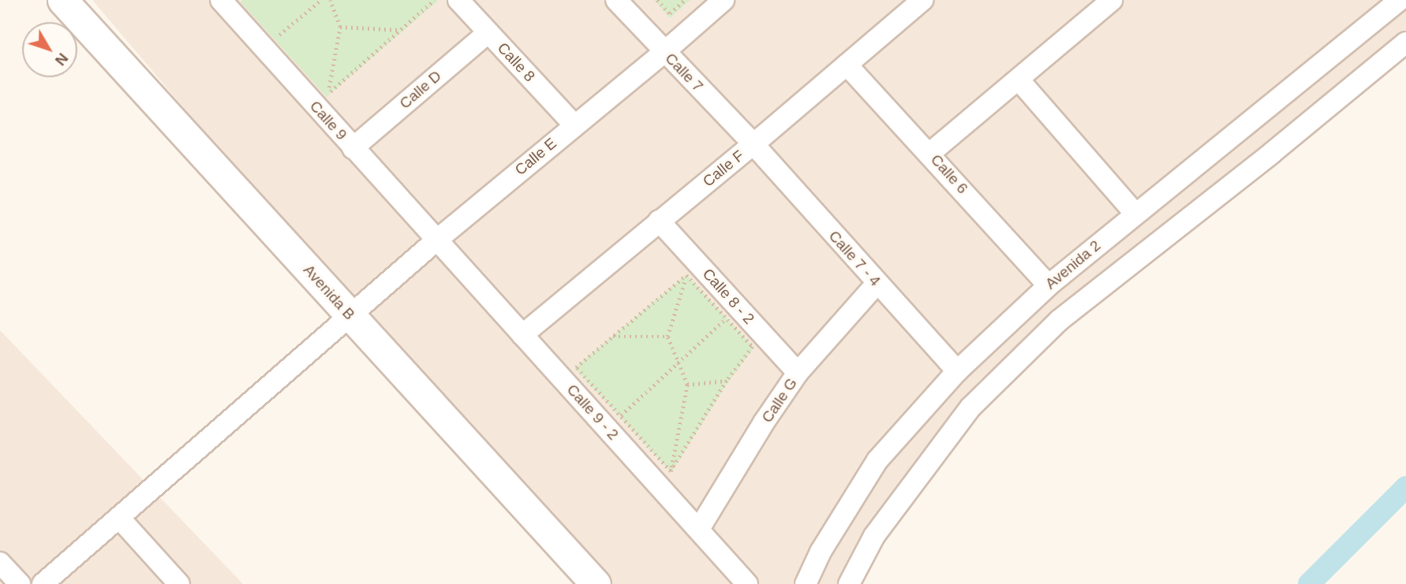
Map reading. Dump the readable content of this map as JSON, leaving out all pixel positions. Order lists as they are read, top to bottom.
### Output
{
  "streets": {
    "main road": ["Avenida B"],
    "street": [
      "Calle 8",
      "Calle 7",
      "Calle D",
      "Calle 9",
      "Calle E",
      "Calle F",
      "Calle 6",
      "Calle 7 - 4",
      "Avenida 2",
      "Calle 8 - 2",
      "Calle G",
      "Calle 9 - 2"
    ]
  },
  "crossings": [
    ["Calle 8", "Calle D"],
    ["Calle 8", "Calle E"],
    ["Calle 7", "Calle E"],
    ["Calle 7", "Calle F"],
    ["Calle 7", "Calle 7 - 4"],
    ["Calle D", "Calle 9"],
    ["Calle 9", "Calle E"],
    ["Calle 9", "Calle 9 - 2"],
    ["Calle E", "Avenida B"],
    ["Calle E", "Calle 9 - 2"],
    ["Calle F", "Calle 6"],
    ["Calle F", "Calle 7 - 4"],
    ["Calle F", "Calle 8 - 2"],
    ["Calle F", "Calle 9 - 2"],
    ["Calle 6", "Avenida 2"],
    ["Calle 7 - 4", "Avenida 2"],
    ["Calle 7 - 4", "Calle G"],
    ["Calle 8 - 2", "Calle G"],
    ["Calle G", "Calle 9 - 2"]
  ],
  "north": "bottom right"
}
